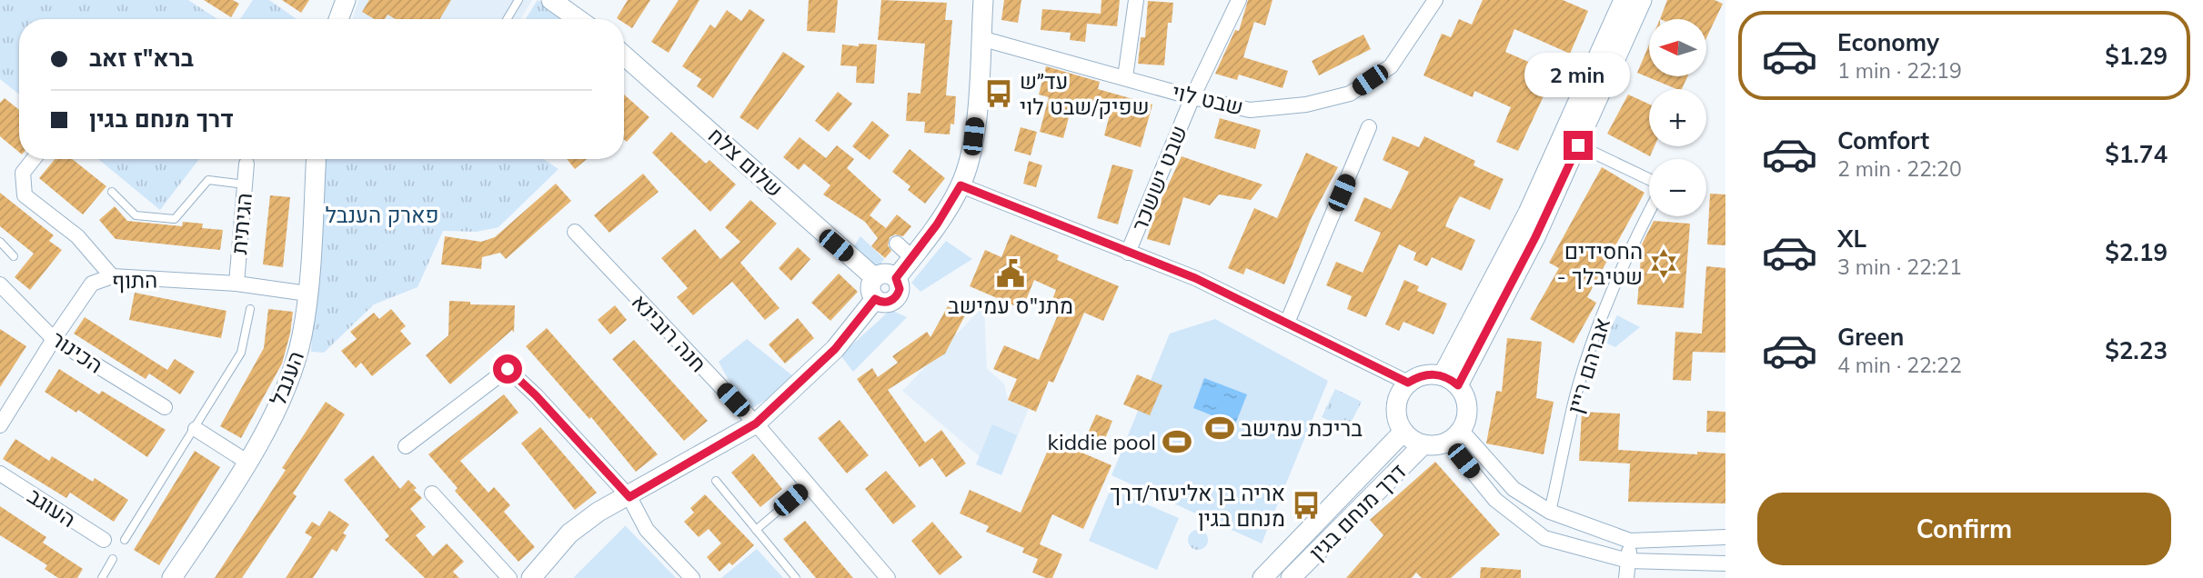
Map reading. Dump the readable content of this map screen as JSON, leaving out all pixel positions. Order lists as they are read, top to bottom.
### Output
{
  "streets": {
    "street": [
      "שבט לוי",
      "שלום צלח",
      "שבט יששכר",
      "הגיתית",
      "התוף",
      "חנה רובינא",
      "הכינור",
      "אברהם ריין",
      "הענבל",
      "העוגב",
      "דרך מנחם בגין"
    ]
  },
  "crossings": [
    ["שבט לוי", "שבט יששכר"],
    ["הגיתית", "התוף"],
    ["התוף", "הכינור"],
    ["התוף", "הענבל"]
  ],
  "parks": ["פארק הענבל"],
  "places": {
    "bus stop": ["עד״ש שפיק/שבט לוי", "אריה בן אליעזר/דרך מנחם בגין"],
    "synagogue": ["החסידים - שטיבלך"],
    "public building": ["מתנ\"ס עמישב"],
    "sports": ["בריכת עמישב", "kiddie pool"]
  },
  "north": "left",
  "page": {
    "list": [
      {
        "name": "Economy",
        "note": "1 min · 22:19",
        "value": "$1.29"
      },
      {
        "name": "Comfort",
        "note": "2 min · 22:20",
        "value": "$1.74"
      },
      {
        "name": "XL",
        "note": "3 min · 22:21",
        "value": "$2.19"
      },
      {
        "name": "Green",
        "note": "4 min · 22:22",
        "value": "$2.23"
      }
    ],
    "map_buttons": ["+", "−"],
    "banner": ["ברא\"ז זאב", "דרך מנחם בגין"],
    "bubble": "2 min",
    "buttons": "Confirm"
  }
}
